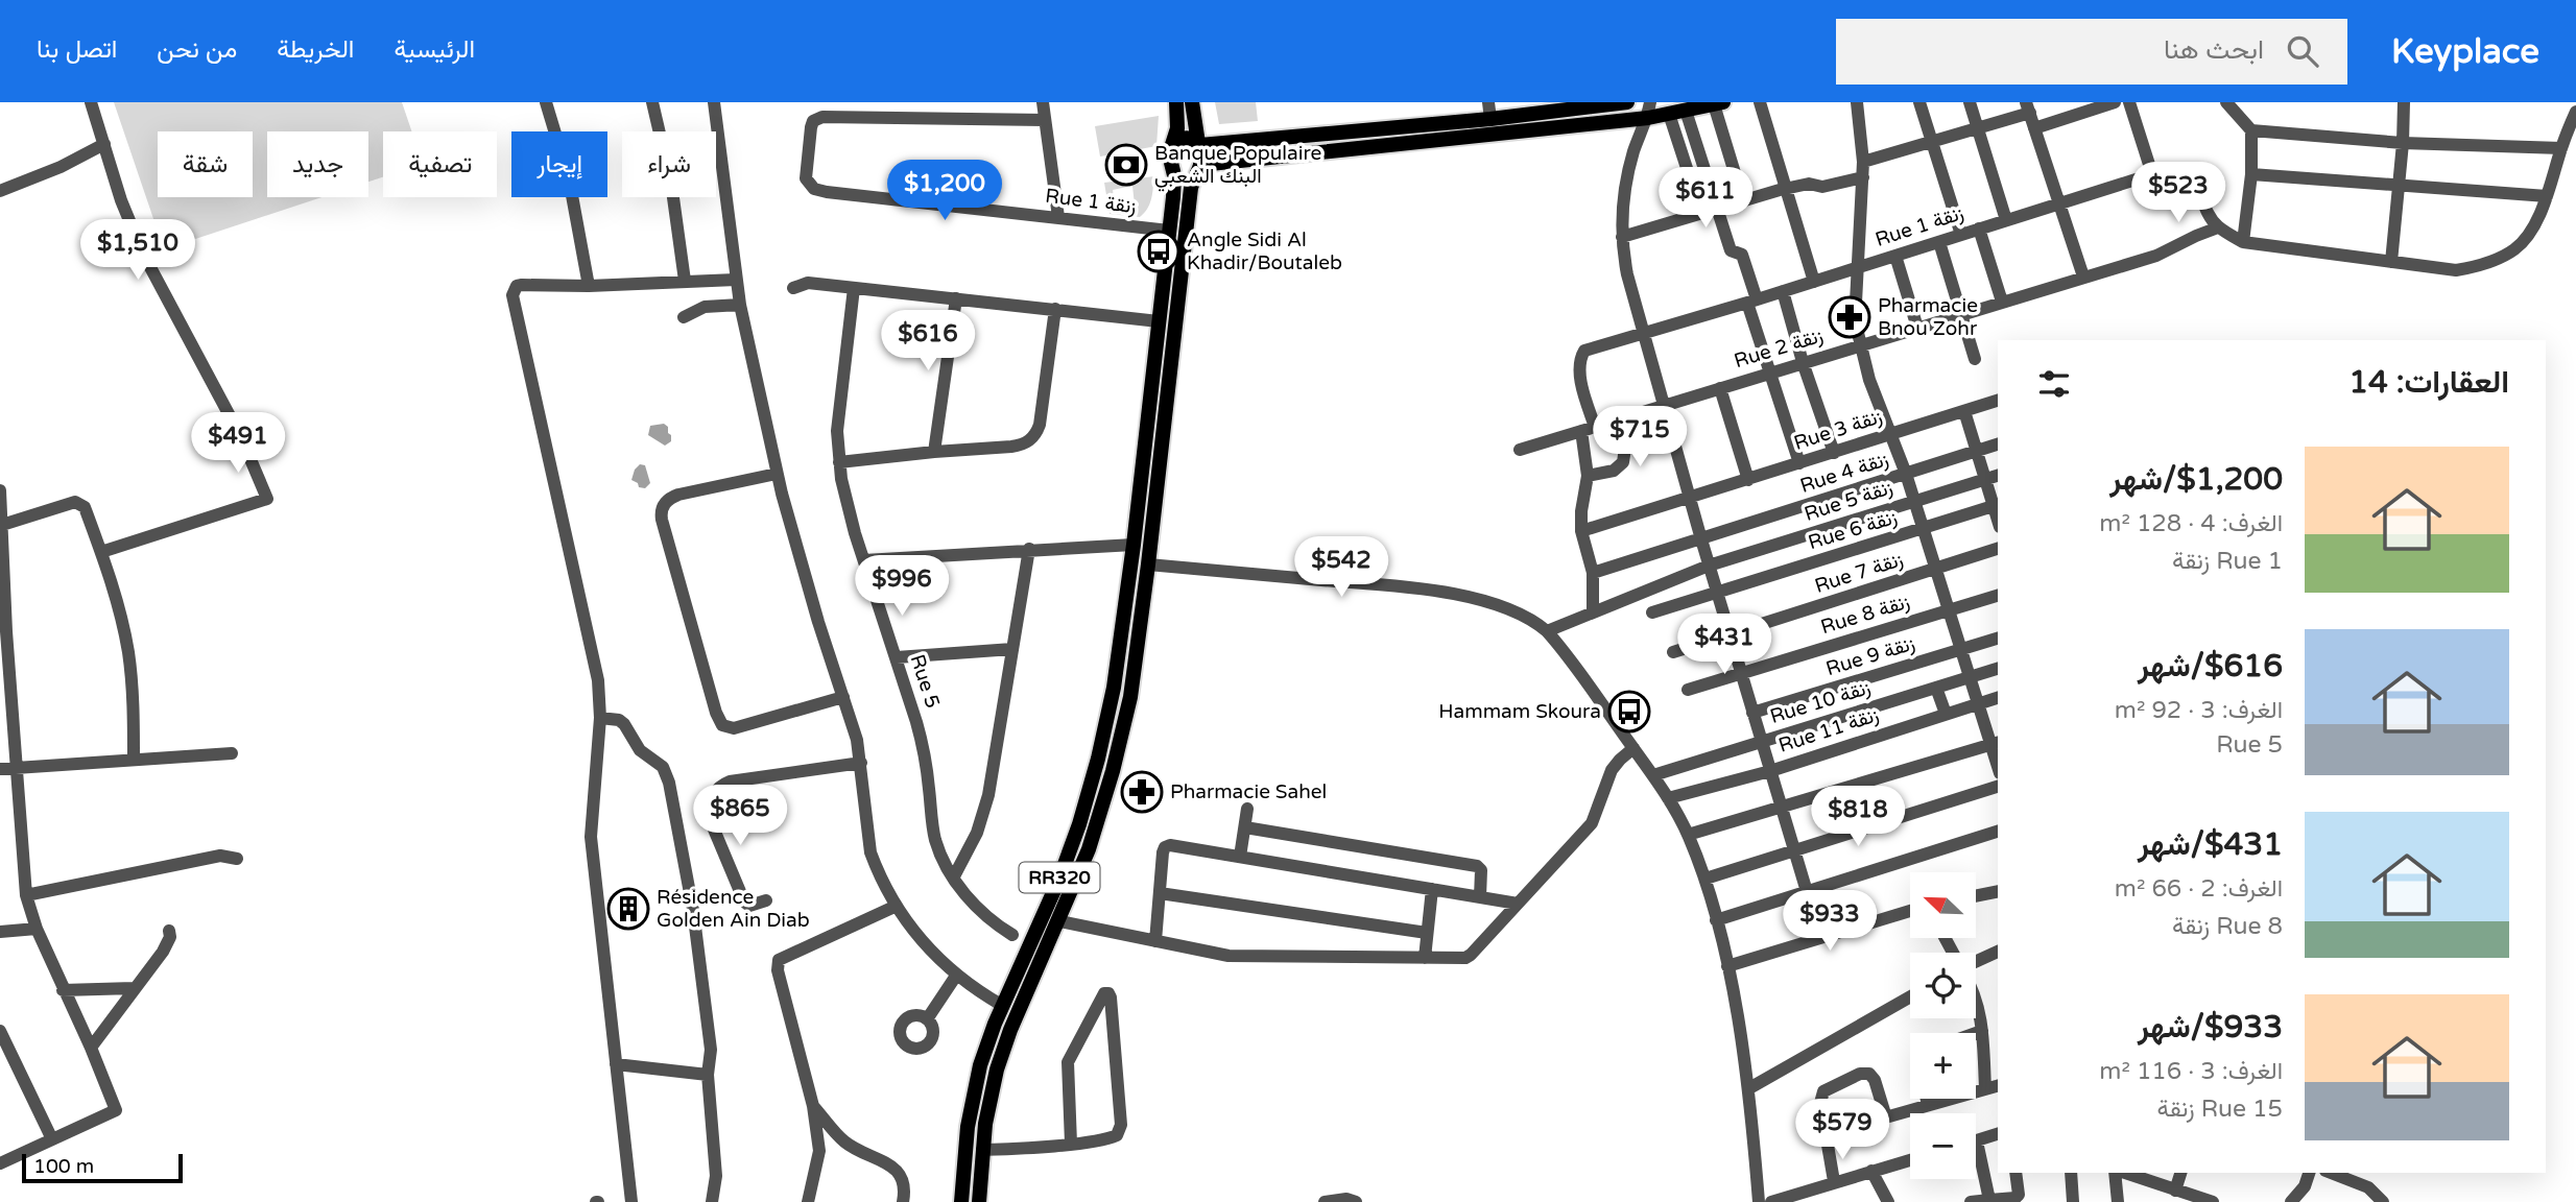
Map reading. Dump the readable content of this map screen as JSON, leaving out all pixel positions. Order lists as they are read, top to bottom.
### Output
{
  "streets": {
    "main road": ["RR320"],
    "street": [
      "Rue 1 زنقة",
      "Rue 2 زنقة",
      "Rue 3 زنقة",
      "Rue 4 زنقة",
      "Rue 5 زنقة",
      "Rue 6 زنقة",
      "Rue 7 زنقة",
      "Rue 8 زنقة",
      "Rue 9 زنقة",
      "Rue 5",
      "Rue 10 زنقة",
      "Rue 11 زنقة"
    ]
  },
  "crossings": [
    ["Rue 1 زنقة", "Rue 2 زنقة"],
    ["Rue 1 زنقة", "RR320"]
  ],
  "places": {
    "bank": ["Banque Populaire البنك الشعبي"],
    "bus stop": ["Angle Sidi Al Khadir/Boutaleb", "Hammam Skoura"],
    "pharmacy": ["Pharmacie Bnou Zohr", "Pharmacie Sahel"],
    "building": ["Résidence Golden Ain Diab"]
  },
  "scale_bar": "100 m",
  "north": "top left",
  "page": {
    "header": "Keyplace",
    "search": "ابحث هنا",
    "nav": [
      "الرئيسية",
      "الخريطة",
      "من نحن",
      "اتصل بنا"
    ],
    "chip": [
      "شراء",
      "إيجار",
      "تصفية",
      "جديد",
      "شقة"
    ],
    "price": [
      "$1,200",
      "$523",
      "$611",
      "$1,510",
      "$616",
      "$715",
      "$491",
      "$542",
      "$996",
      "$431",
      "$865",
      "$818",
      "$933",
      "$579"
    ],
    "heading": "العقارات: 14",
    "list": [
      {
        "name": "$1,200/شهر",
        "note": "الغرف: 4 · 128 m² · Rue 1 زنقة"
      },
      {
        "name": "$616/شهر",
        "note": "الغرف: 3 · 92 m² · Rue 5"
      },
      {
        "name": "$431/شهر",
        "note": "الغرف: 2 · 66 m² · Rue 8 زنقة"
      },
      {
        "name": "$933/شهر",
        "note": "الغرف: 3 · 116 m² · Rue 15 زنقة"
      }
    ],
    "map_buttons": ["+", "−"],
    "scale": "100 m"
  }
}
